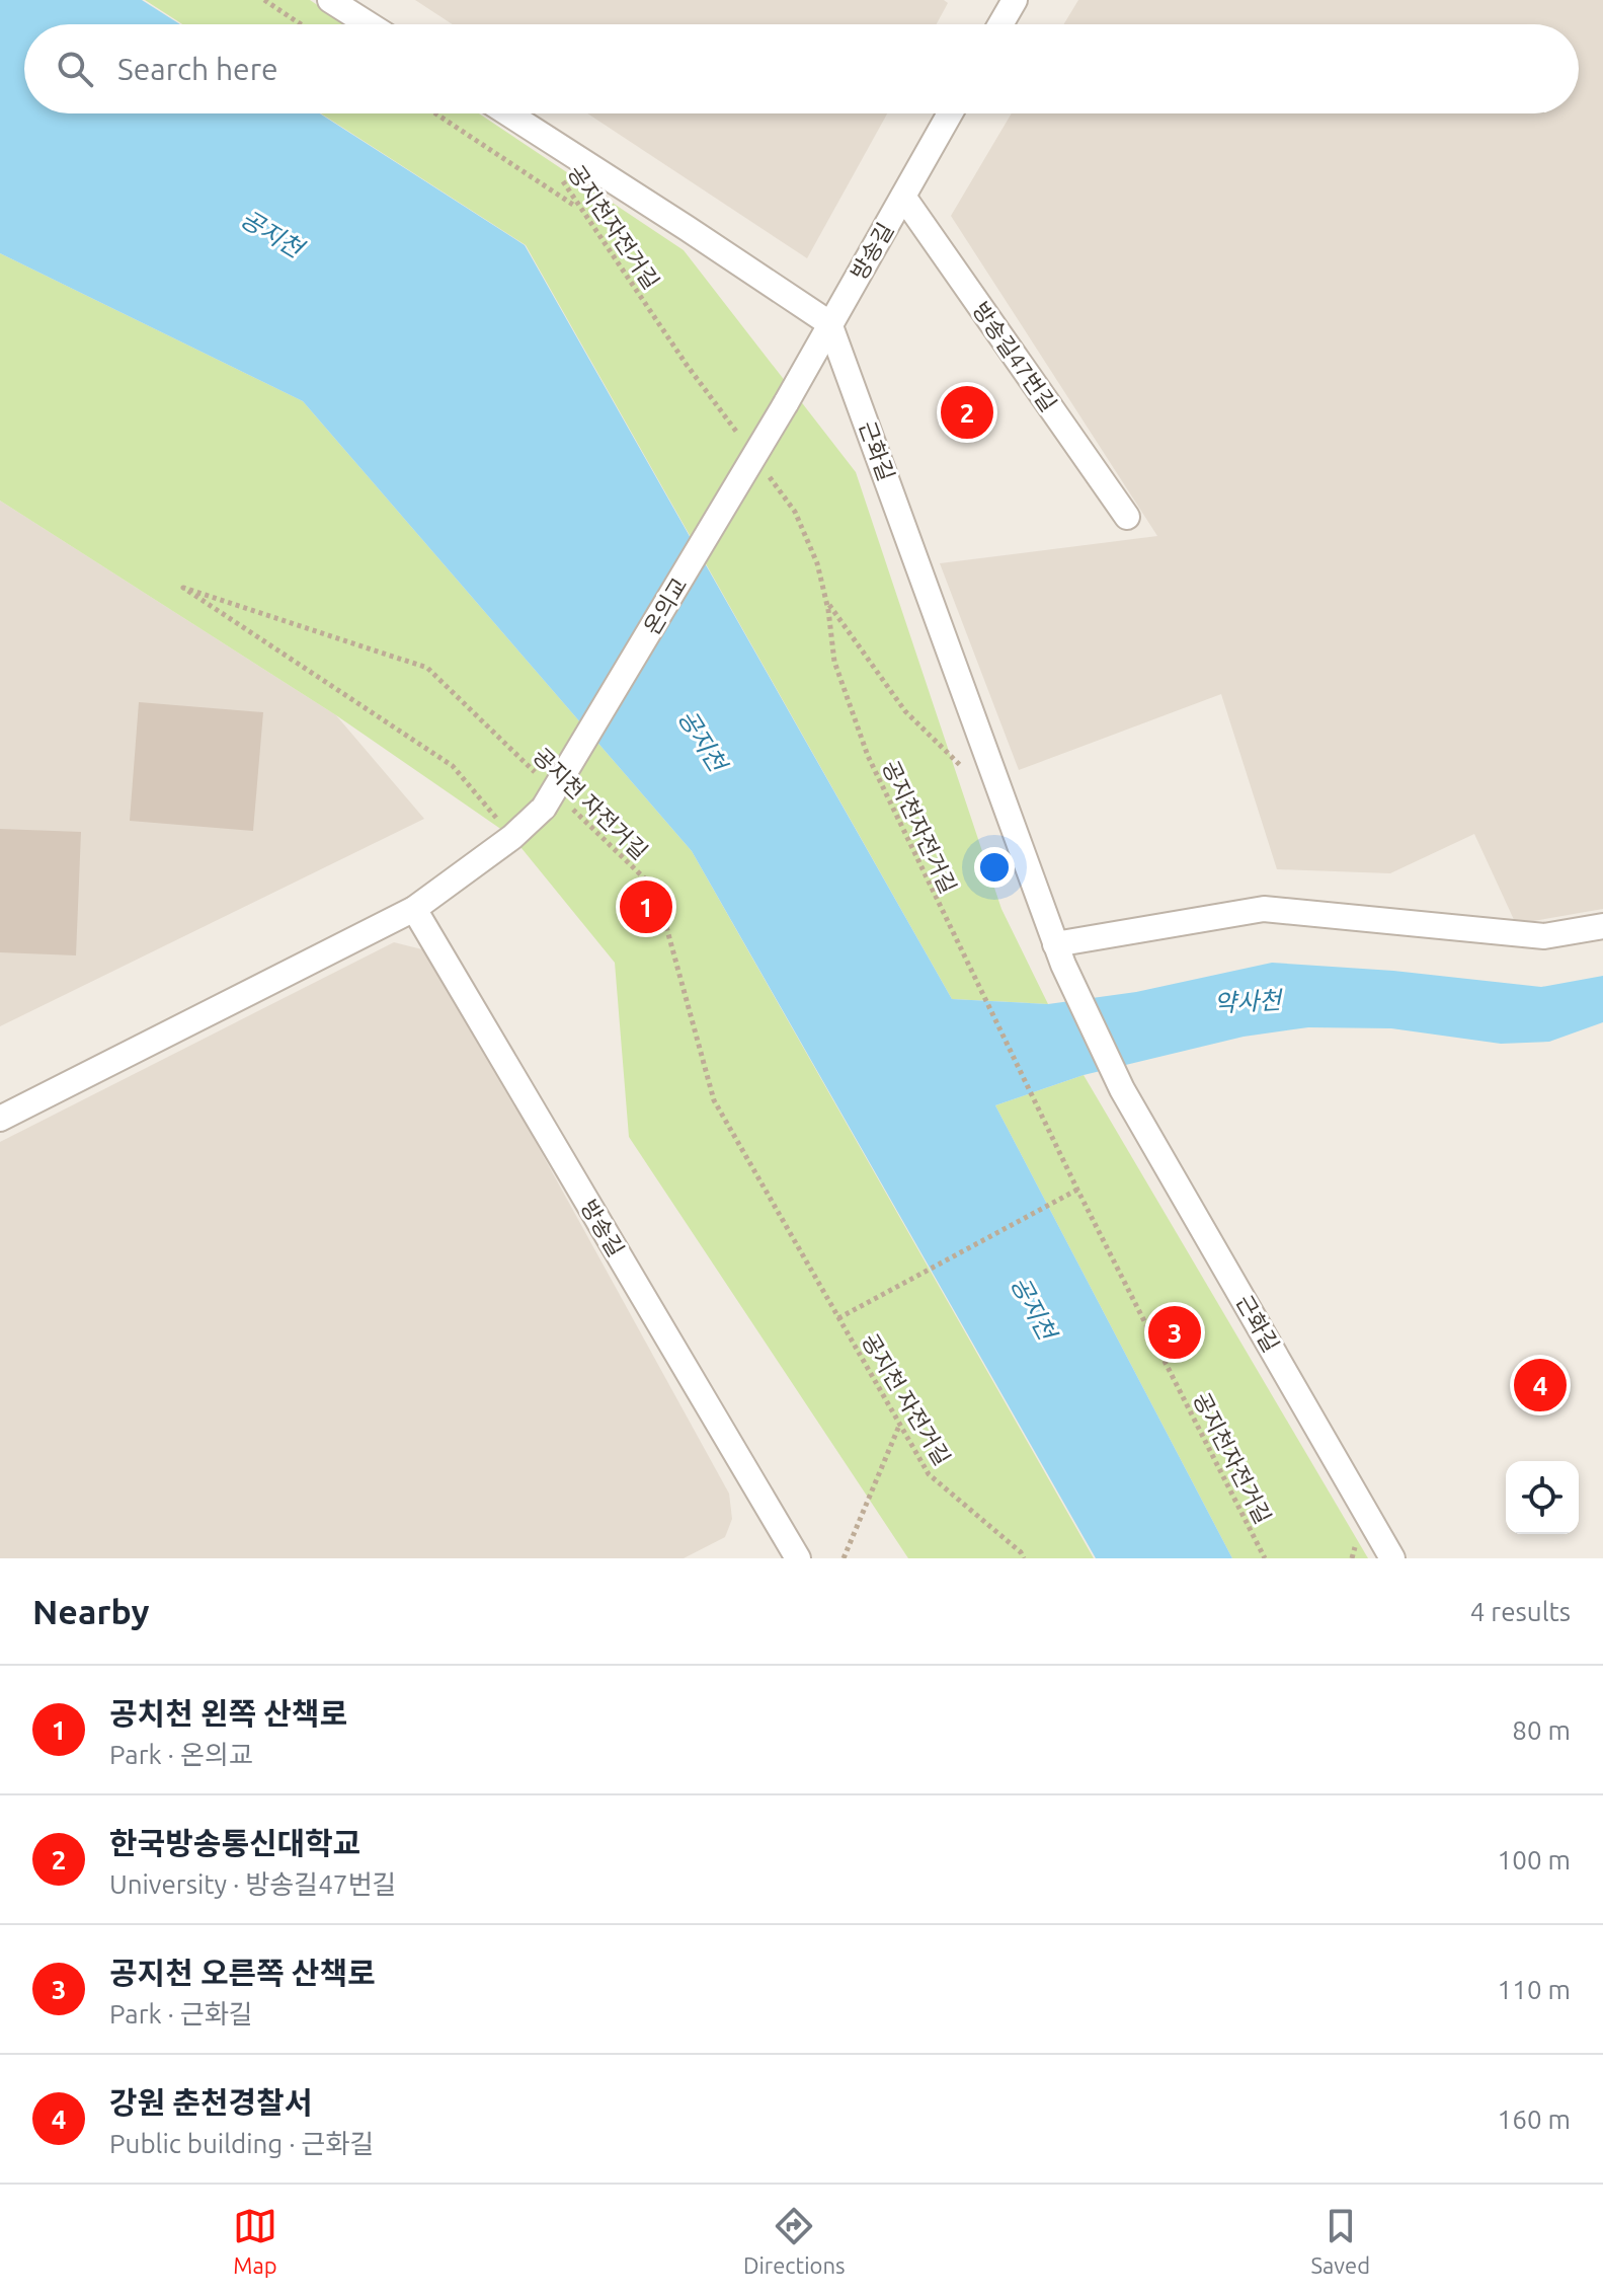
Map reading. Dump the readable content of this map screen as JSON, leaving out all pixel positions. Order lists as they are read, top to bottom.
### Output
{
  "streets": {
    "street": [
      "방송길",
      "방송길47번길",
      "근화길",
      "온의교"
    ],
    "path": ["공지천자전거길", "공지천 자전거길"]
  },
  "crossings": [
    ["방송길", "방송길47번길"],
    ["방송길", "근화길"],
    ["방송길", "온의교"],
    ["온의교", "공지천 자전거길"]
  ],
  "water": ["공지천", "약사천"],
  "page": {
    "search": "Search here",
    "pins": [
      "2",
      "1",
      "3",
      "4"
    ],
    "heading": ["Nearby", "4 results"],
    "list": [
      {
        "mark": "1",
        "name": "공치천 왼쪽 산책로",
        "note": "Park · 온의교",
        "value": "80 m"
      },
      {
        "mark": "2",
        "name": "한국방송통신대학교",
        "note": "University · 방송길47번길",
        "value": "100 m"
      },
      {
        "mark": "3",
        "name": "공지천 오른쪽 산책로",
        "note": "Park · 근화길",
        "value": "110 m"
      },
      {
        "mark": "4",
        "name": "강원 춘천경찰서",
        "note": "Public building · 근화길",
        "value": "160 m"
      }
    ],
    "nav": ["Map", "Directions", "Saved"]
  }
}
